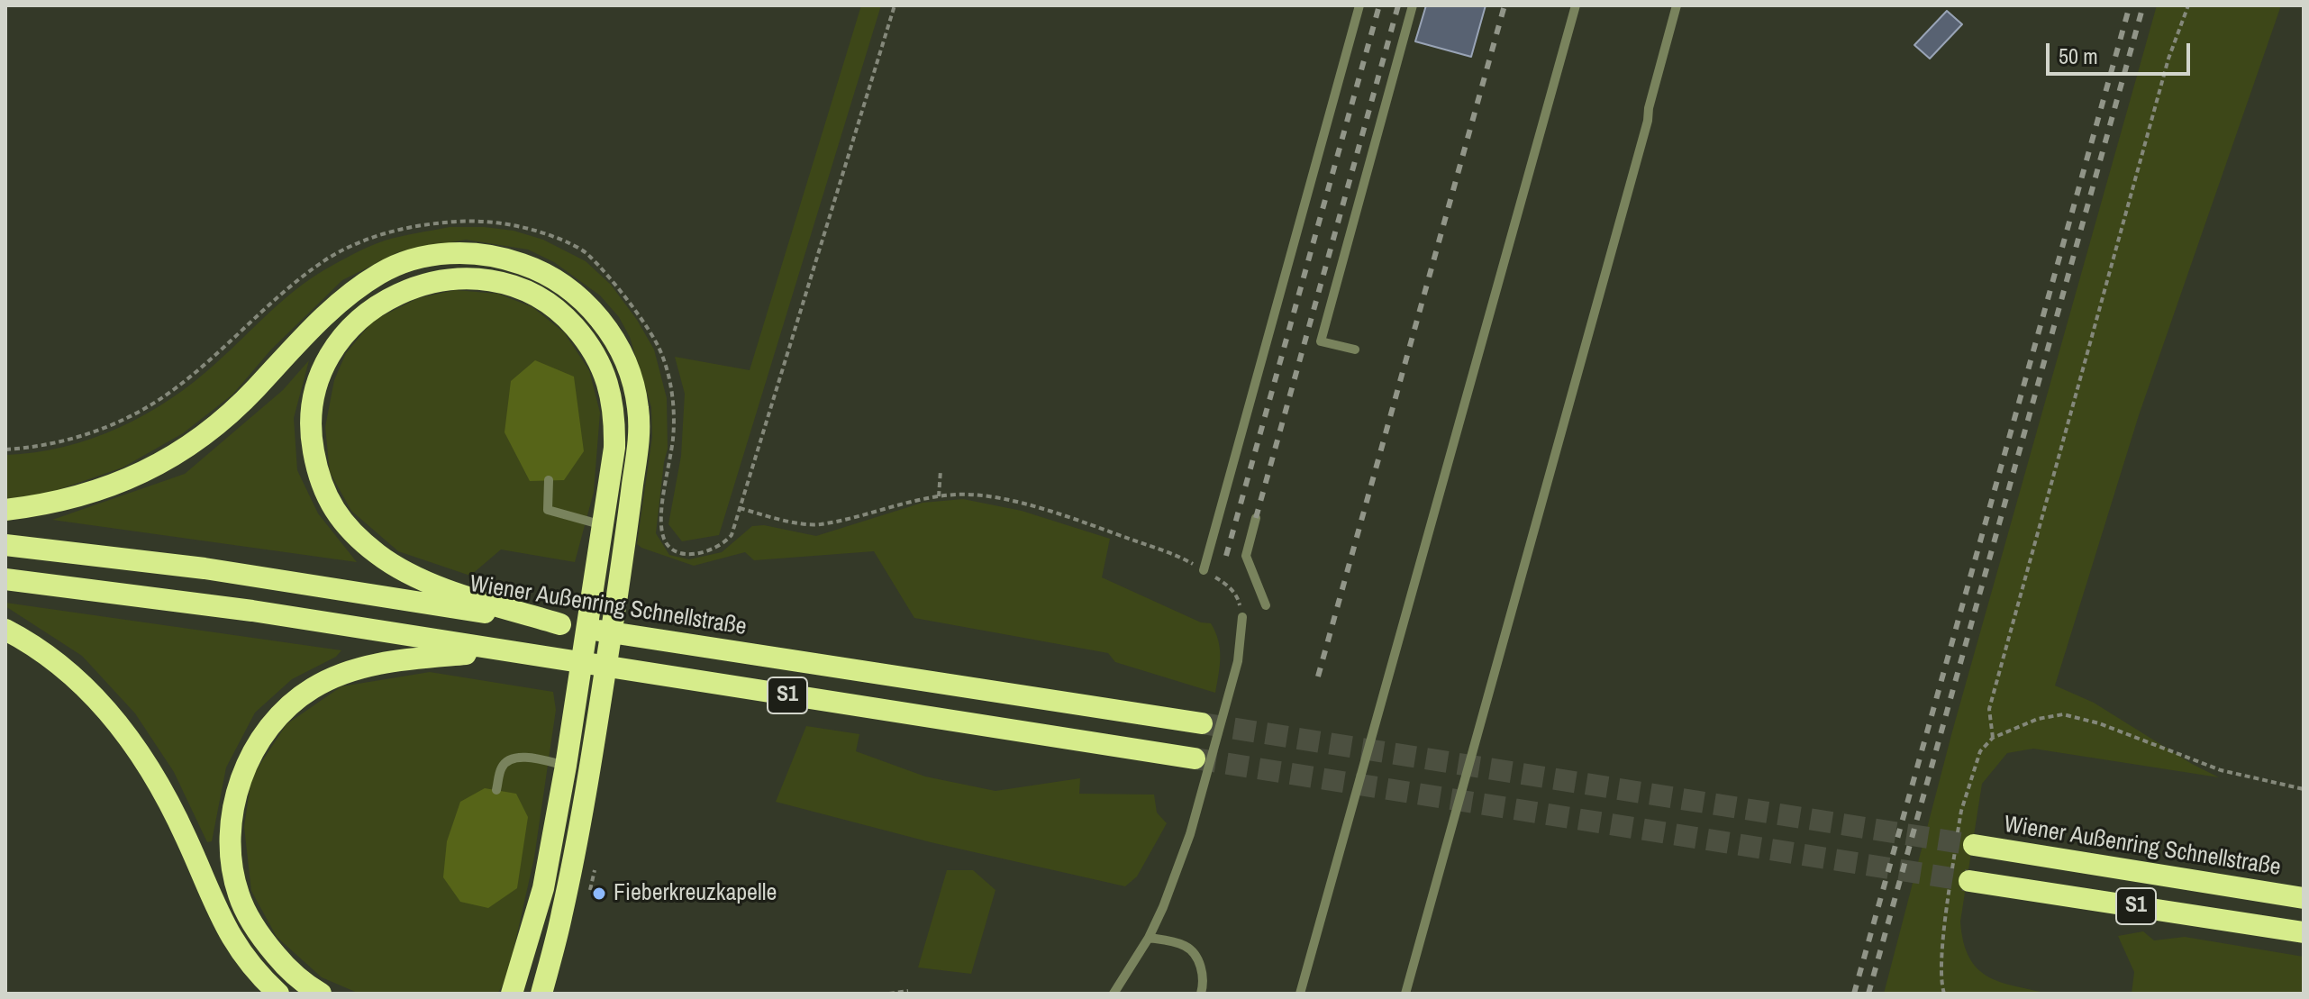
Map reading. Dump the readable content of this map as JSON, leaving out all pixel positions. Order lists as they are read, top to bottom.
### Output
{
  "streets": {
    "highway": ["Wiener Außenring Schnellstraße", "S1"]
  },
  "places": ["Fieberkreuzkapelle"],
  "scale_bar": "50 m"
}
